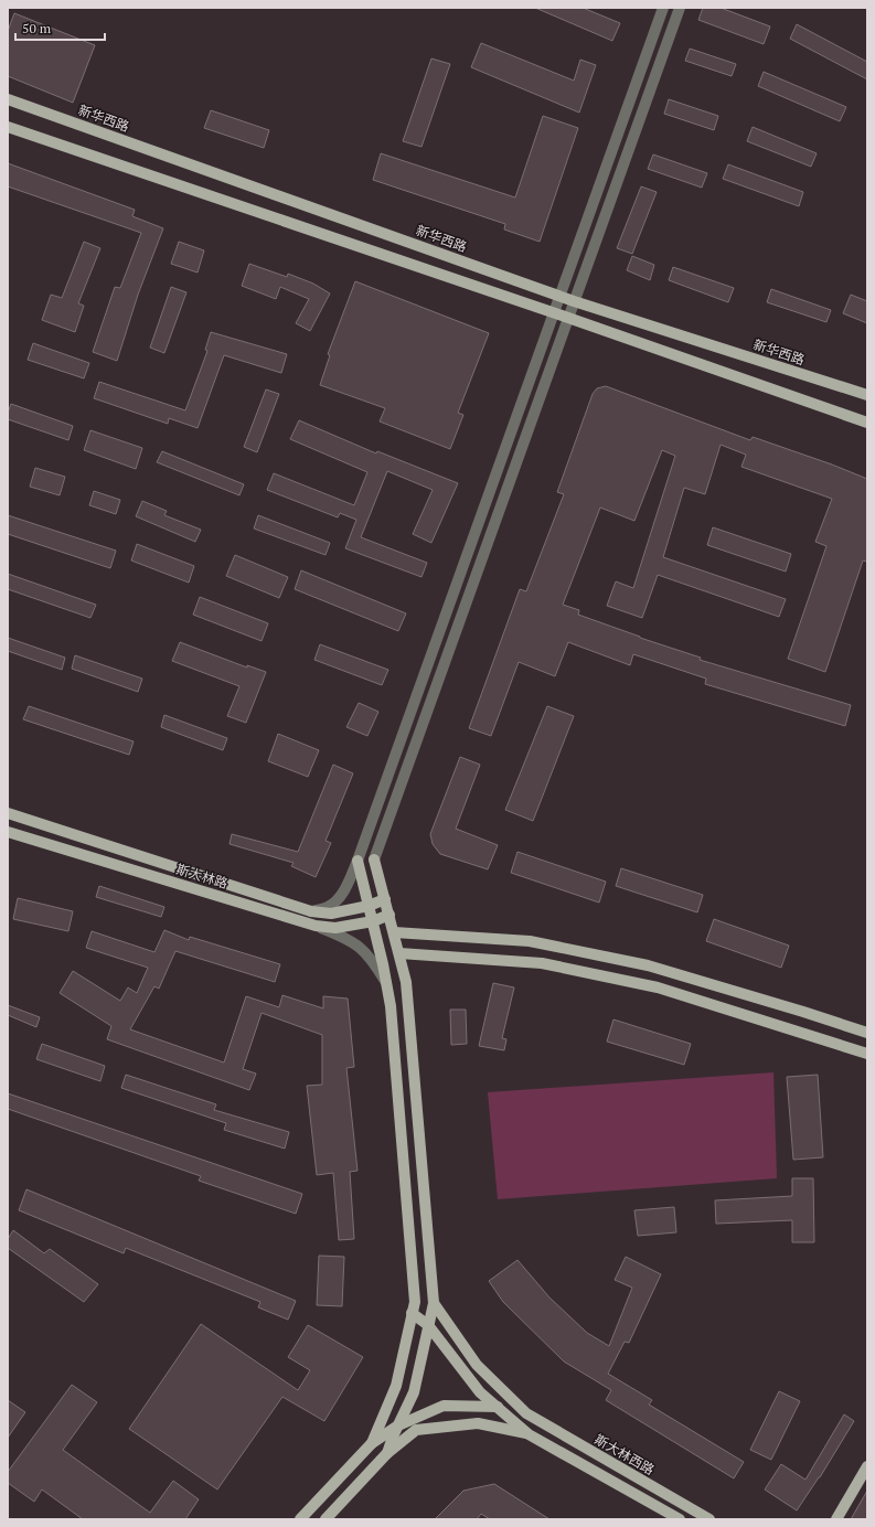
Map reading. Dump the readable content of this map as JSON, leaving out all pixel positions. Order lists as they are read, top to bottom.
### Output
{
  "streets": {
    "main road": ["新华西路", "斯大林路", "斯大林西路"]
  },
  "scale_bar": "50 m"
}
